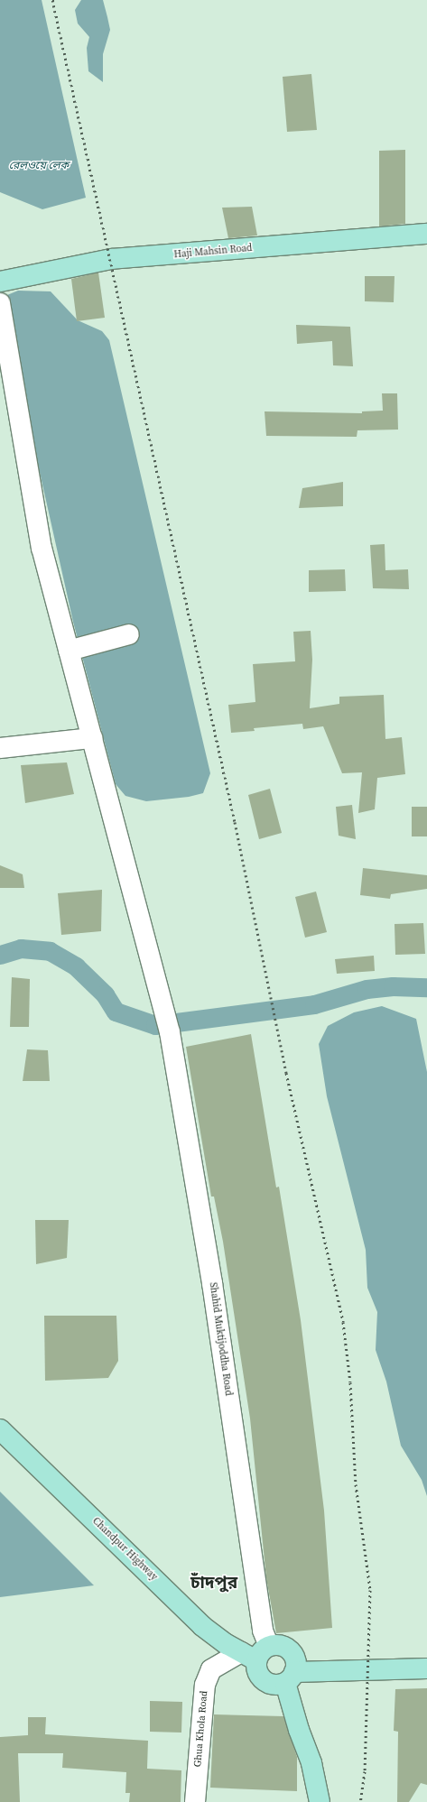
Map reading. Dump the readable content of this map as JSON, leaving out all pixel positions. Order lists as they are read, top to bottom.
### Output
{
  "streets": {
    "main road": ["Haji Mahsin Road", "Chandpur Highway"],
    "street": ["Shahid Muktijoddha Road", "Ghua Khola Road"]
  },
  "crossings": [
    ["Chandpur Highway", "Ghua Khola Road"]
  ],
  "districts": ["চাঁদপুর"],
  "water": ["রেলওয়ে লেক"]
}
